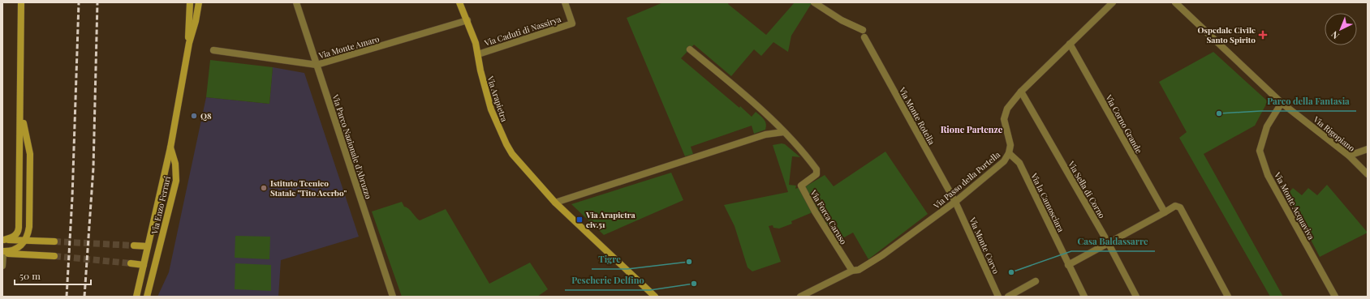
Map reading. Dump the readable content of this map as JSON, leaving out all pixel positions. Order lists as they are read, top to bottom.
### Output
{
  "streets": {
    "street": [
      "Via Caduti di Nassirya",
      "Via Monte Amaro",
      "Via Arapietra",
      "Via Monte Rotella",
      "Via Corno Grande",
      "Via Rigopiano",
      "Via Parco Nazionale d'Abruzzo",
      "Via Passo della Portella",
      "Via Sella di Corno",
      "Via la Camosciara",
      "Via Enzo Ferrari",
      "Via Monte Acquaviva",
      "Via Forca Caruso",
      "Via Monte Corvo"
    ]
  },
  "crossings": [
    ["Via Caduti di Nassirya", "Via Arapietra"],
    ["Via Monte Amaro", "Via Arapietra"],
    ["Via Monte Amaro", "Via Parco Nazionale d'Abruzzo"],
    ["Via Monte Rotella", "Via Passo della Portella"],
    ["Via Monte Rotella", "Via Monte Corvo"],
    ["Via Corno Grande", "Via Passo della Portella"],
    ["Via Rigopiano", "Via Monte Acquaviva"],
    ["Via Passo della Portella", "Via Sella di Corno"],
    ["Via Passo della Portella", "Via la Camosciara"],
    ["Via Passo della Portella", "Via Forca Caruso"],
    ["Via Passo della Portella", "Via Monte Corvo"]
  ],
  "districts": ["Rione Partenze"],
  "places": {
    "health": ["Ospedale Civile Santo Spirito"],
    "other": [
      "Parco della Fantasia",
      "Q8",
      "Istituto Tecnico Statale \"Tito Acerbo\"",
      "Tigre",
      "Casa Baldassarre",
      "Pescherie Delfino"
    ],
    "transit": ["Via Arapietra civ.51"]
  },
  "scale_bar": "50 m",
  "north": "bottom left"
}
